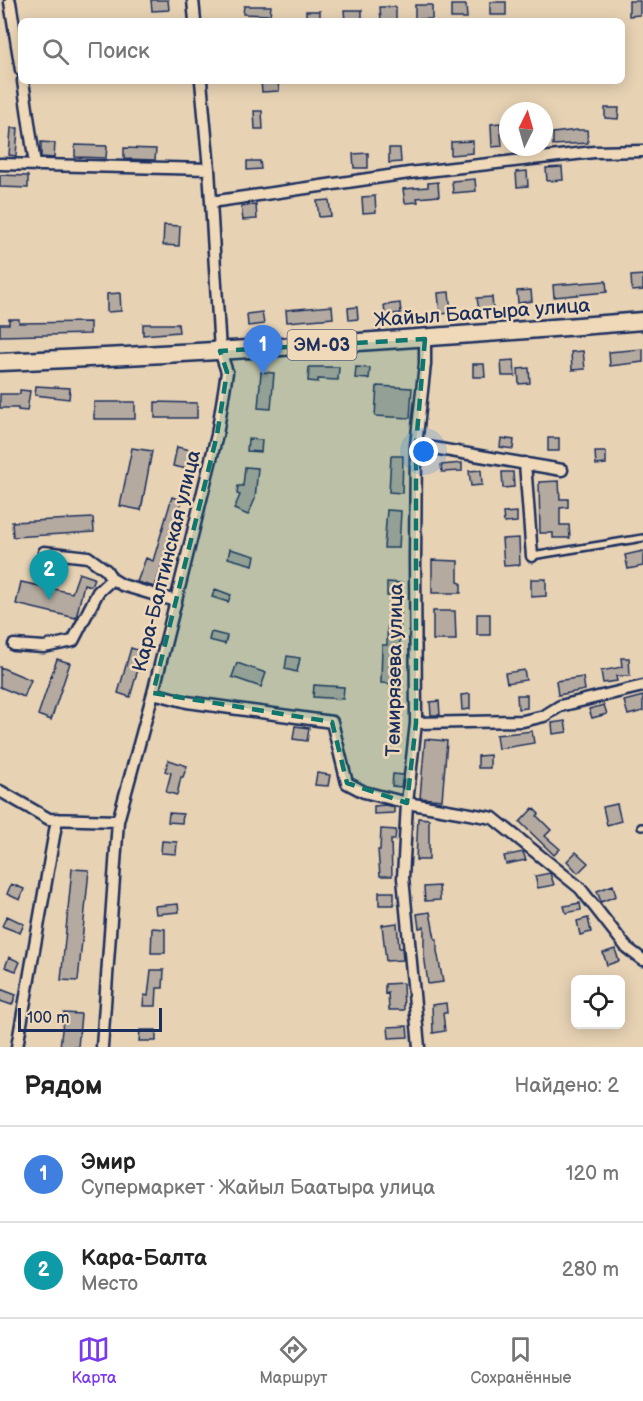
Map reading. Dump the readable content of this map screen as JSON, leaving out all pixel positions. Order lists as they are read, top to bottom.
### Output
{
  "streets": {
    "highway": ["Жайыл Баатыра улица", "ЭМ-03"],
    "street": ["Кара-Балтинская улица", "Темирязева улица"]
  },
  "crossings": [
    ["Жайыл Баатыра улица", "Кара-Балтинская улица"],
    ["Жайыл Баатыра улица", "Темирязева улица"]
  ],
  "scale_bar": "100 m",
  "north": "top",
  "page": {
    "search": "Поиск",
    "pins": ["1", "2"],
    "scale": "100 m",
    "heading": ["Рядом", "Найдено: 2"],
    "list": [
      {
        "mark": "1",
        "name": "Эмир",
        "note": "Супермаркет · Жайыл Баатыра улица",
        "value": "120 m"
      },
      {
        "mark": "2",
        "name": "Кара-Балта",
        "note": "Место",
        "value": "280 m"
      }
    ],
    "nav": ["Карта", "Маршрут", "Сохранённые"]
  }
}
